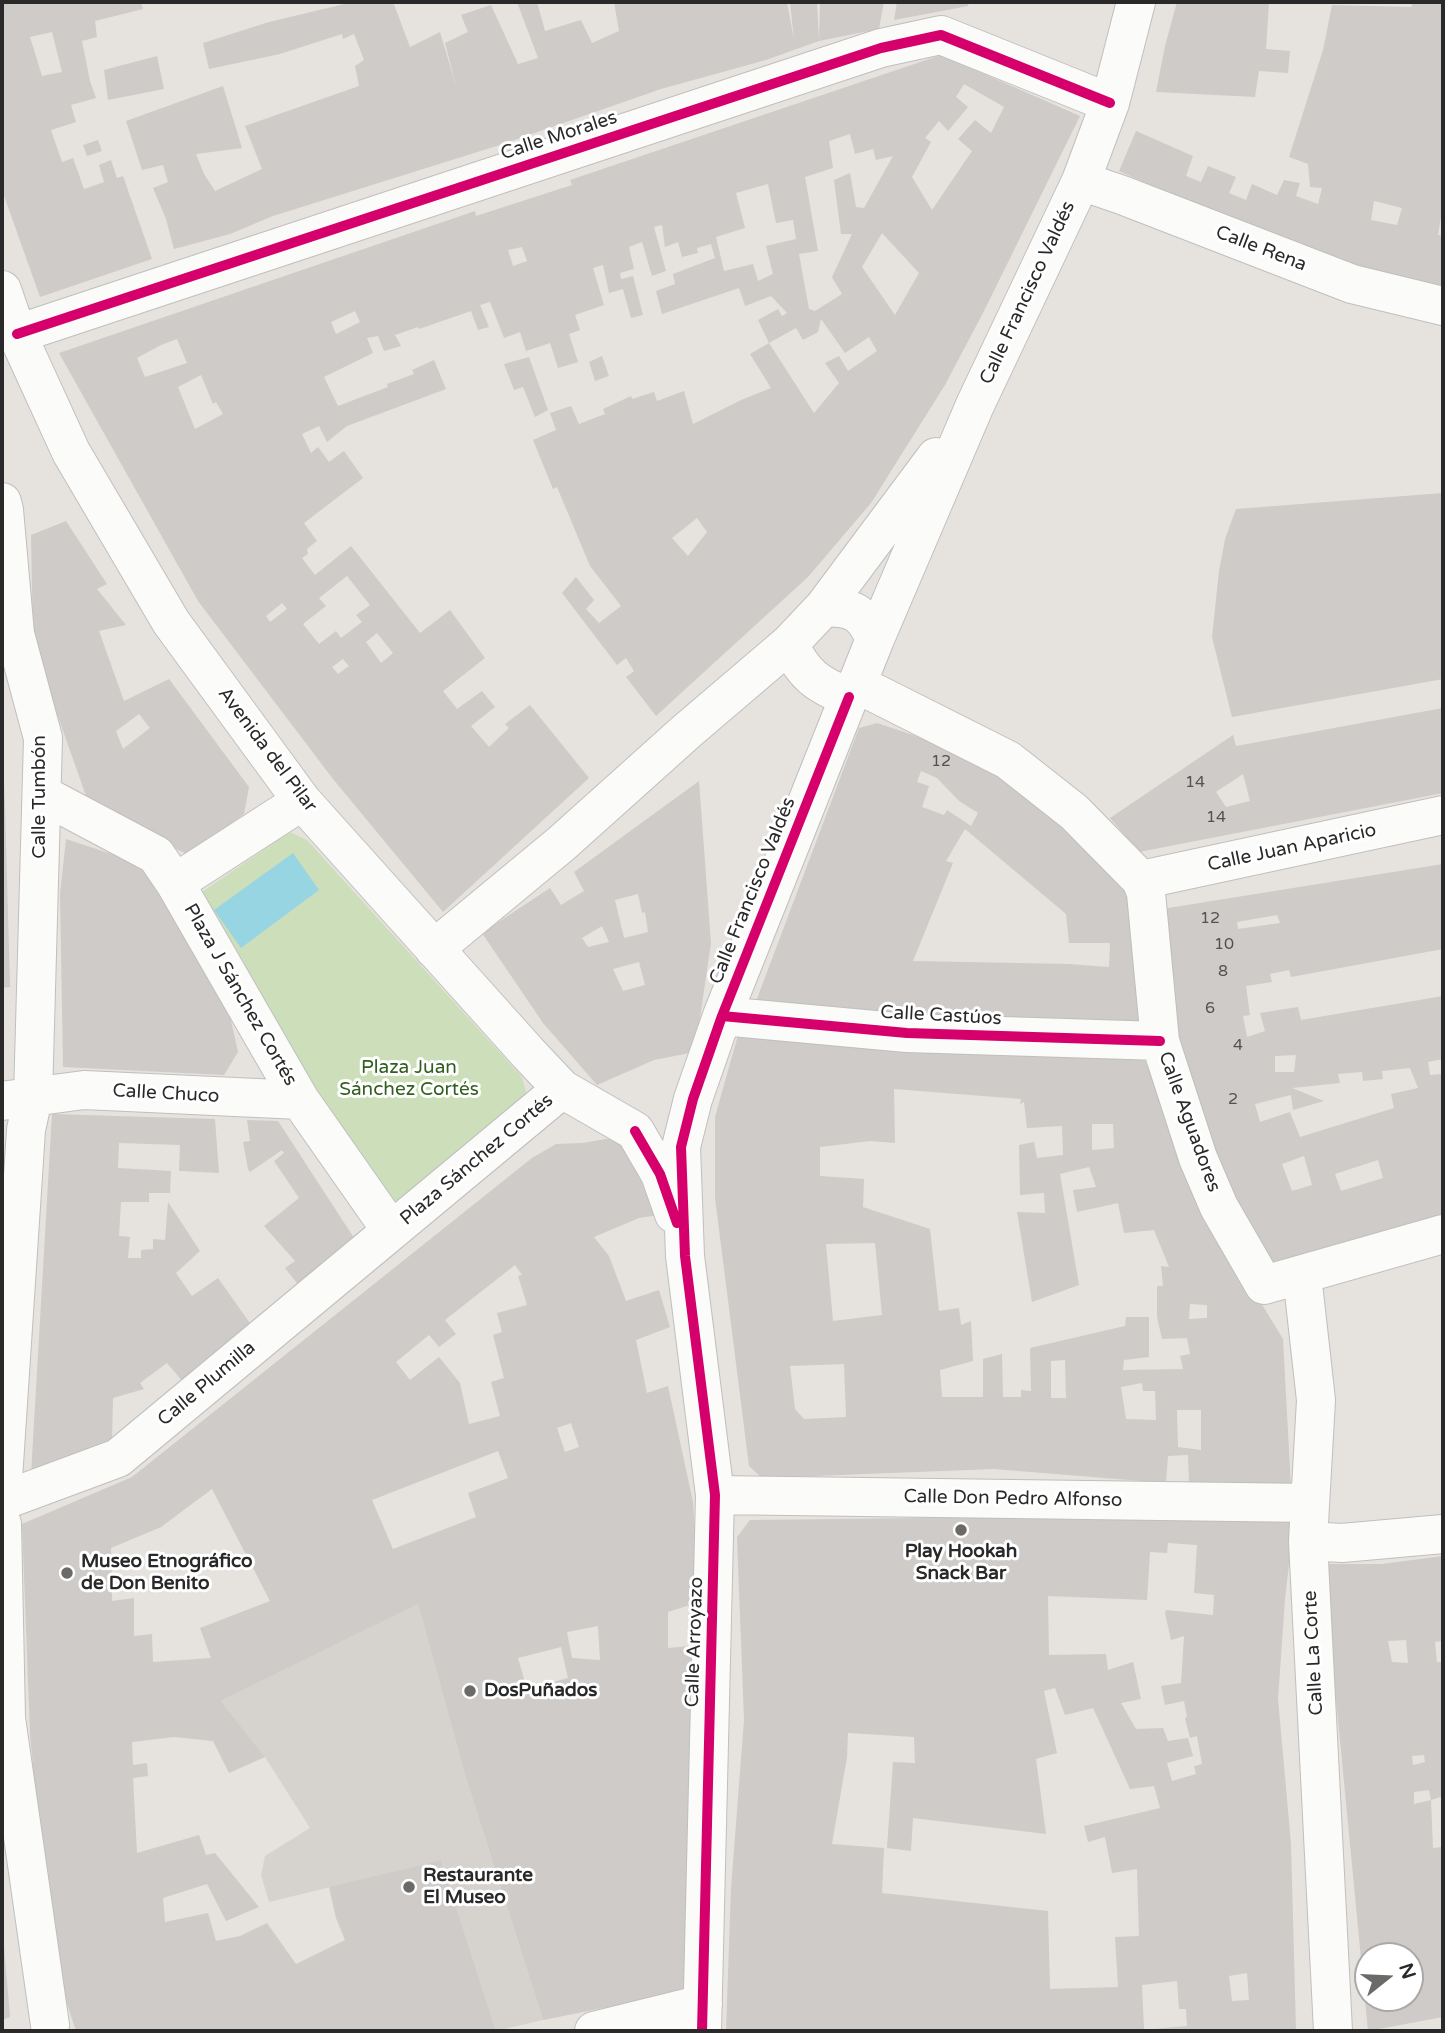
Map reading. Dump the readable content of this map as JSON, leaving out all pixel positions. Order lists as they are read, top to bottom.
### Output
{
  "streets": {
    "street": [
      "Calle Morales",
      "Calle Rena",
      "Calle Francisco Valdés",
      "Avenida del Pilar",
      "Calle Tumbón",
      "Calle Juan Aparicio",
      "Plaza J Sánchez Cortés",
      "Calle Castúos",
      "Calle Chuco",
      "Calle Aguadores",
      "Plaza Sánchez Cortés",
      "Calle Plumilla",
      "Calle Don Pedro Alfonso",
      "Calle Arroyazo",
      "Calle La Corte"
    ]
  },
  "crossings": [
    ["Calle Morales", "Calle Francisco Valdés"],
    ["Calle Morales", "Avenida del Pilar"],
    ["Calle Rena", "Calle Francisco Valdés"],
    ["Calle Francisco Valdés", "Calle Castúos"],
    ["Calle Francisco Valdés", "Calle Arroyazo"],
    ["Avenida del Pilar", "Plaza J Sánchez Cortés"],
    ["Avenida del Pilar", "Plaza Sánchez Cortés"],
    ["Avenida del Pilar", "Calle Arroyazo"],
    ["Calle Tumbón", "Calle Chuco"],
    ["Calle Juan Aparicio", "Calle Aguadores"],
    ["Plaza J Sánchez Cortés", "Calle Chuco"],
    ["Plaza J Sánchez Cortés", "Plaza Sánchez Cortés"],
    ["Plaza J Sánchez Cortés", "Calle Plumilla"],
    ["Calle Castúos", "Calle Aguadores"],
    ["Calle Aguadores", "Calle La Corte"],
    ["Plaza Sánchez Cortés", "Calle Plumilla"],
    ["Calle Don Pedro Alfonso", "Calle Arroyazo"],
    ["Calle Don Pedro Alfonso", "Calle La Corte"]
  ],
  "parks": ["Plaza Juan Sánchez Cortés"],
  "places": [
    "Play Hookah Snack Bar",
    "Museo Etnográfico de Don Benito",
    "DosPuñados",
    "Restaurante El Museo"
  ],
  "house_numbers": [
    "12",
    "14",
    "14",
    "12",
    "10",
    "8",
    "6",
    "4",
    "2"
  ],
  "north": "right"
}
